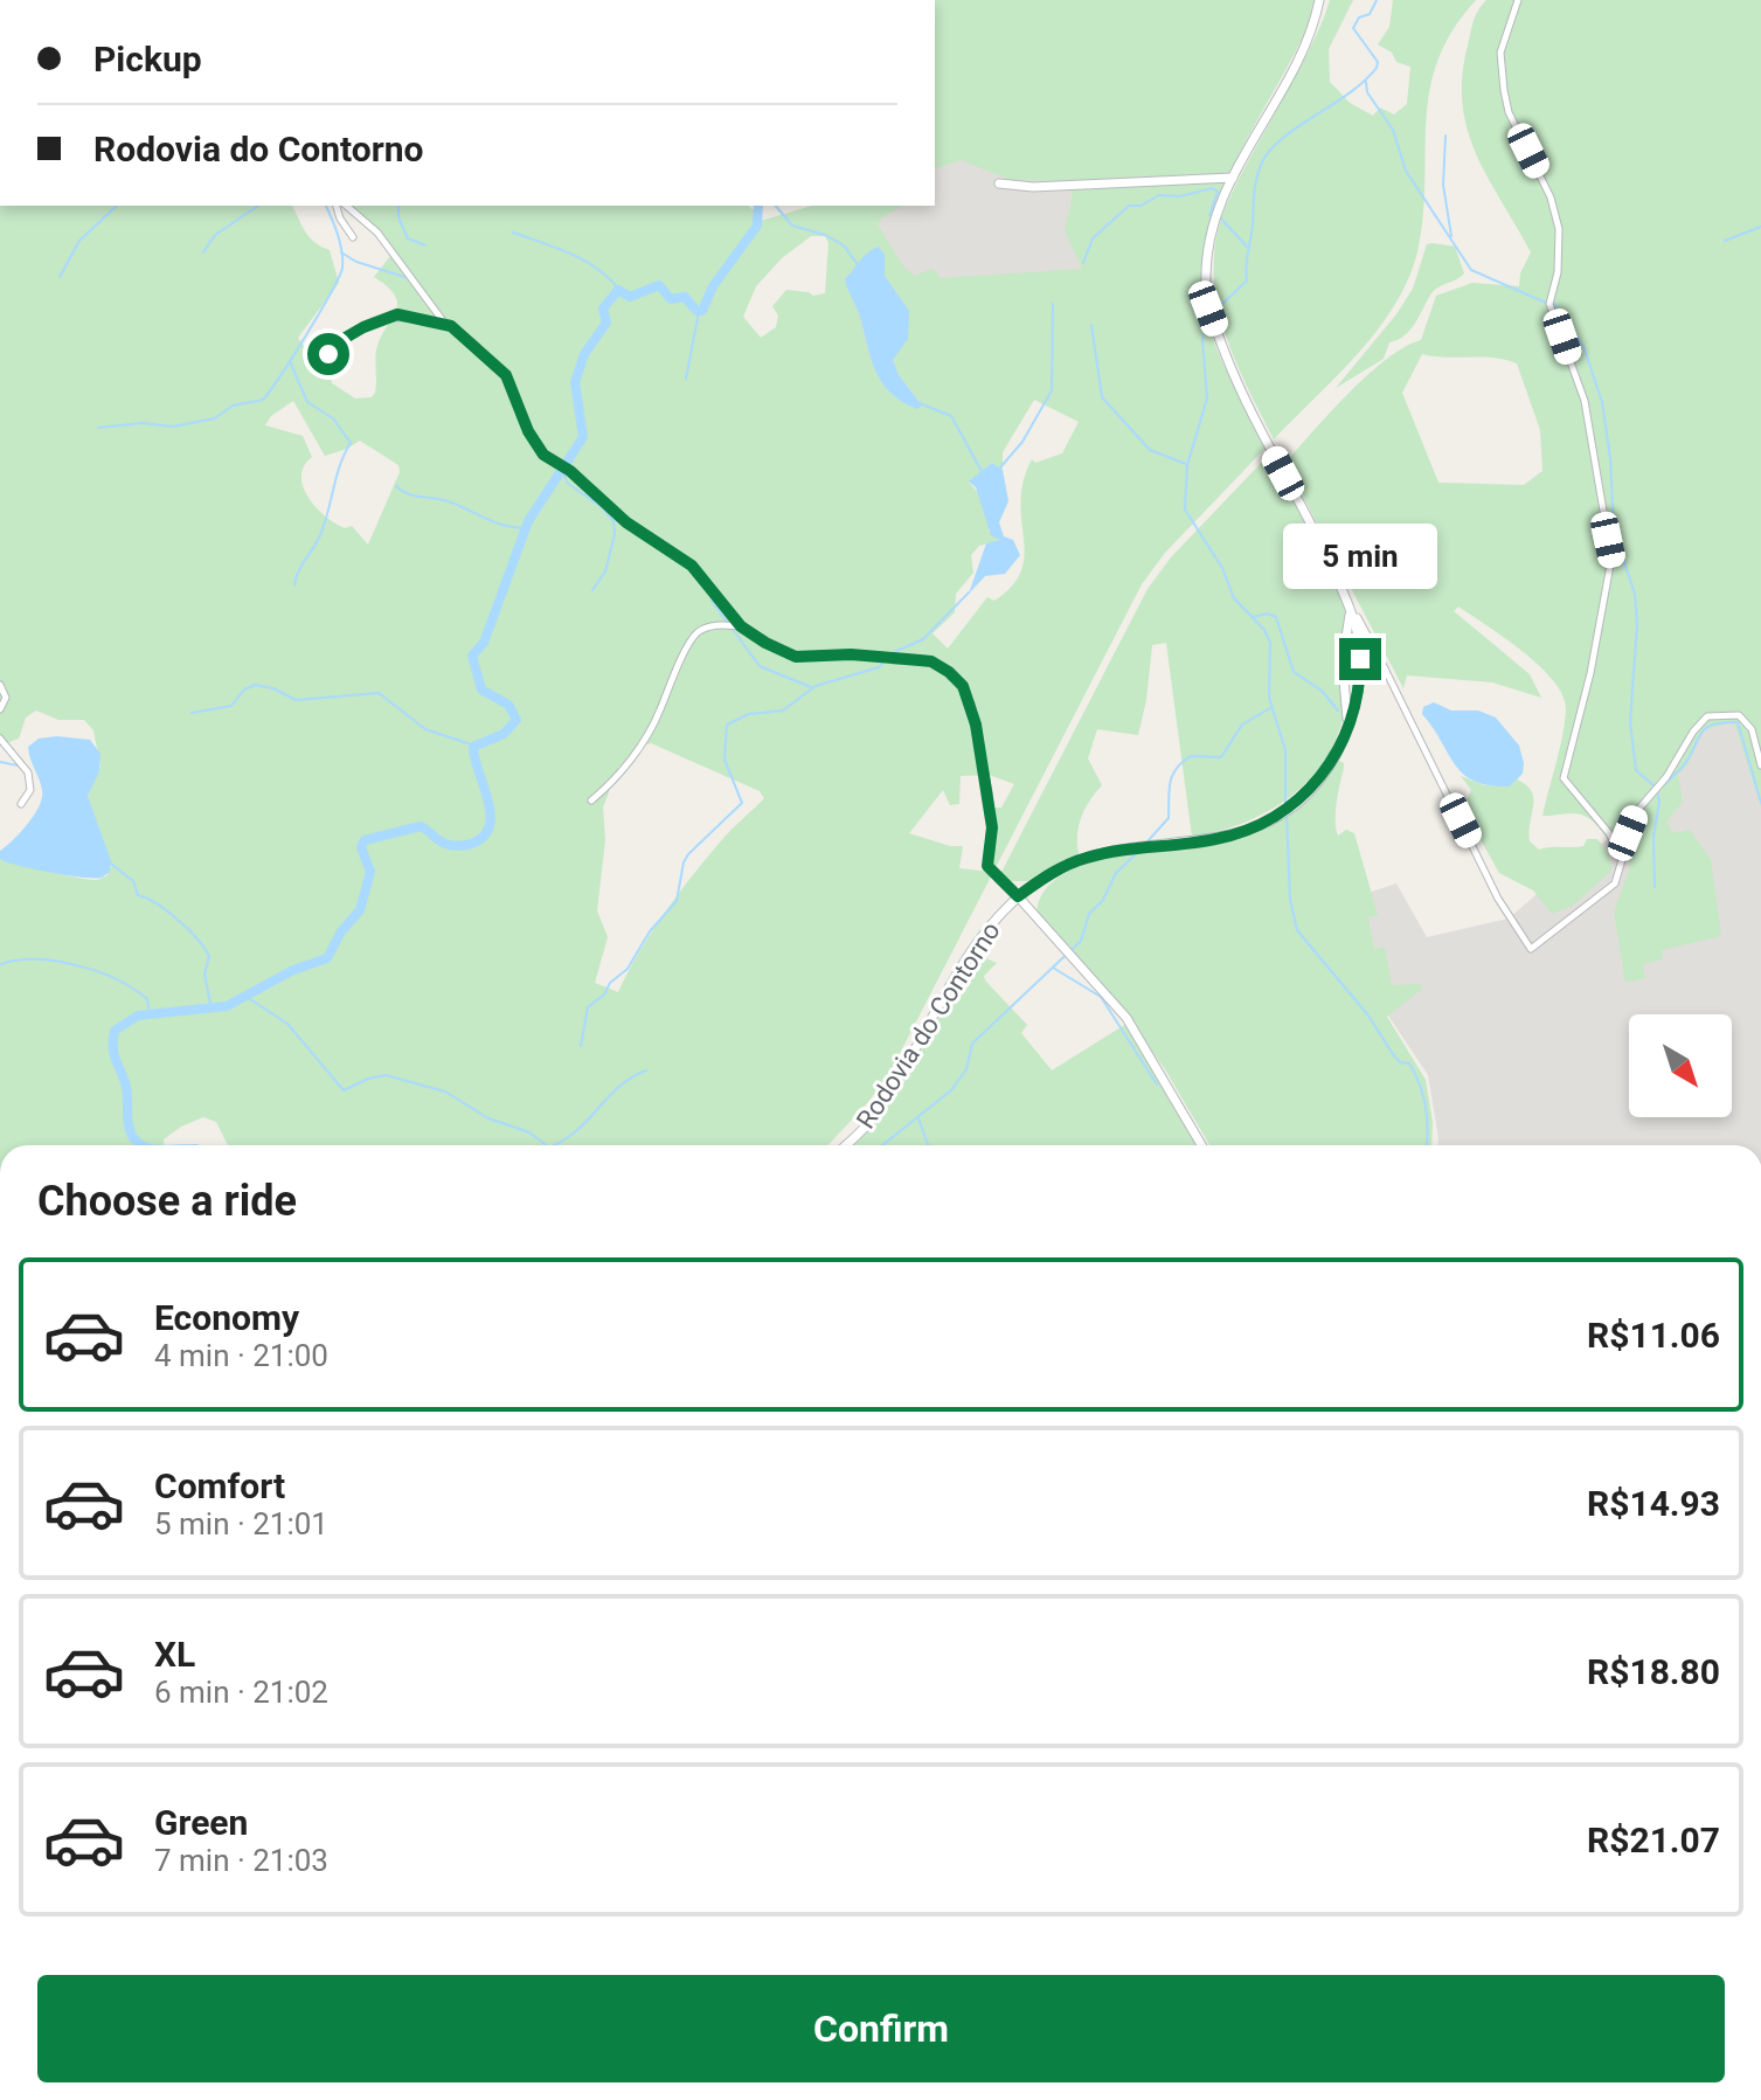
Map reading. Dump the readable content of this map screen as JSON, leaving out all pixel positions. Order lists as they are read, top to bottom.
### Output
{
  "streets": {
    "main road": ["Rodovia do Contorno"]
  },
  "north": "bottom right",
  "page": {
    "banner": ["Pickup", "Rodovia do Contorno"],
    "bubble": "5 min",
    "heading": "Choose a ride",
    "list": [
      {
        "name": "Economy",
        "note": "4 min · 21:00",
        "value": "R$11.06"
      },
      {
        "name": "Comfort",
        "note": "5 min · 21:01",
        "value": "R$14.93"
      },
      {
        "name": "XL",
        "note": "6 min · 21:02",
        "value": "R$18.80"
      },
      {
        "name": "Green",
        "note": "7 min · 21:03",
        "value": "R$21.07"
      }
    ],
    "buttons": "Confirm"
  }
}
